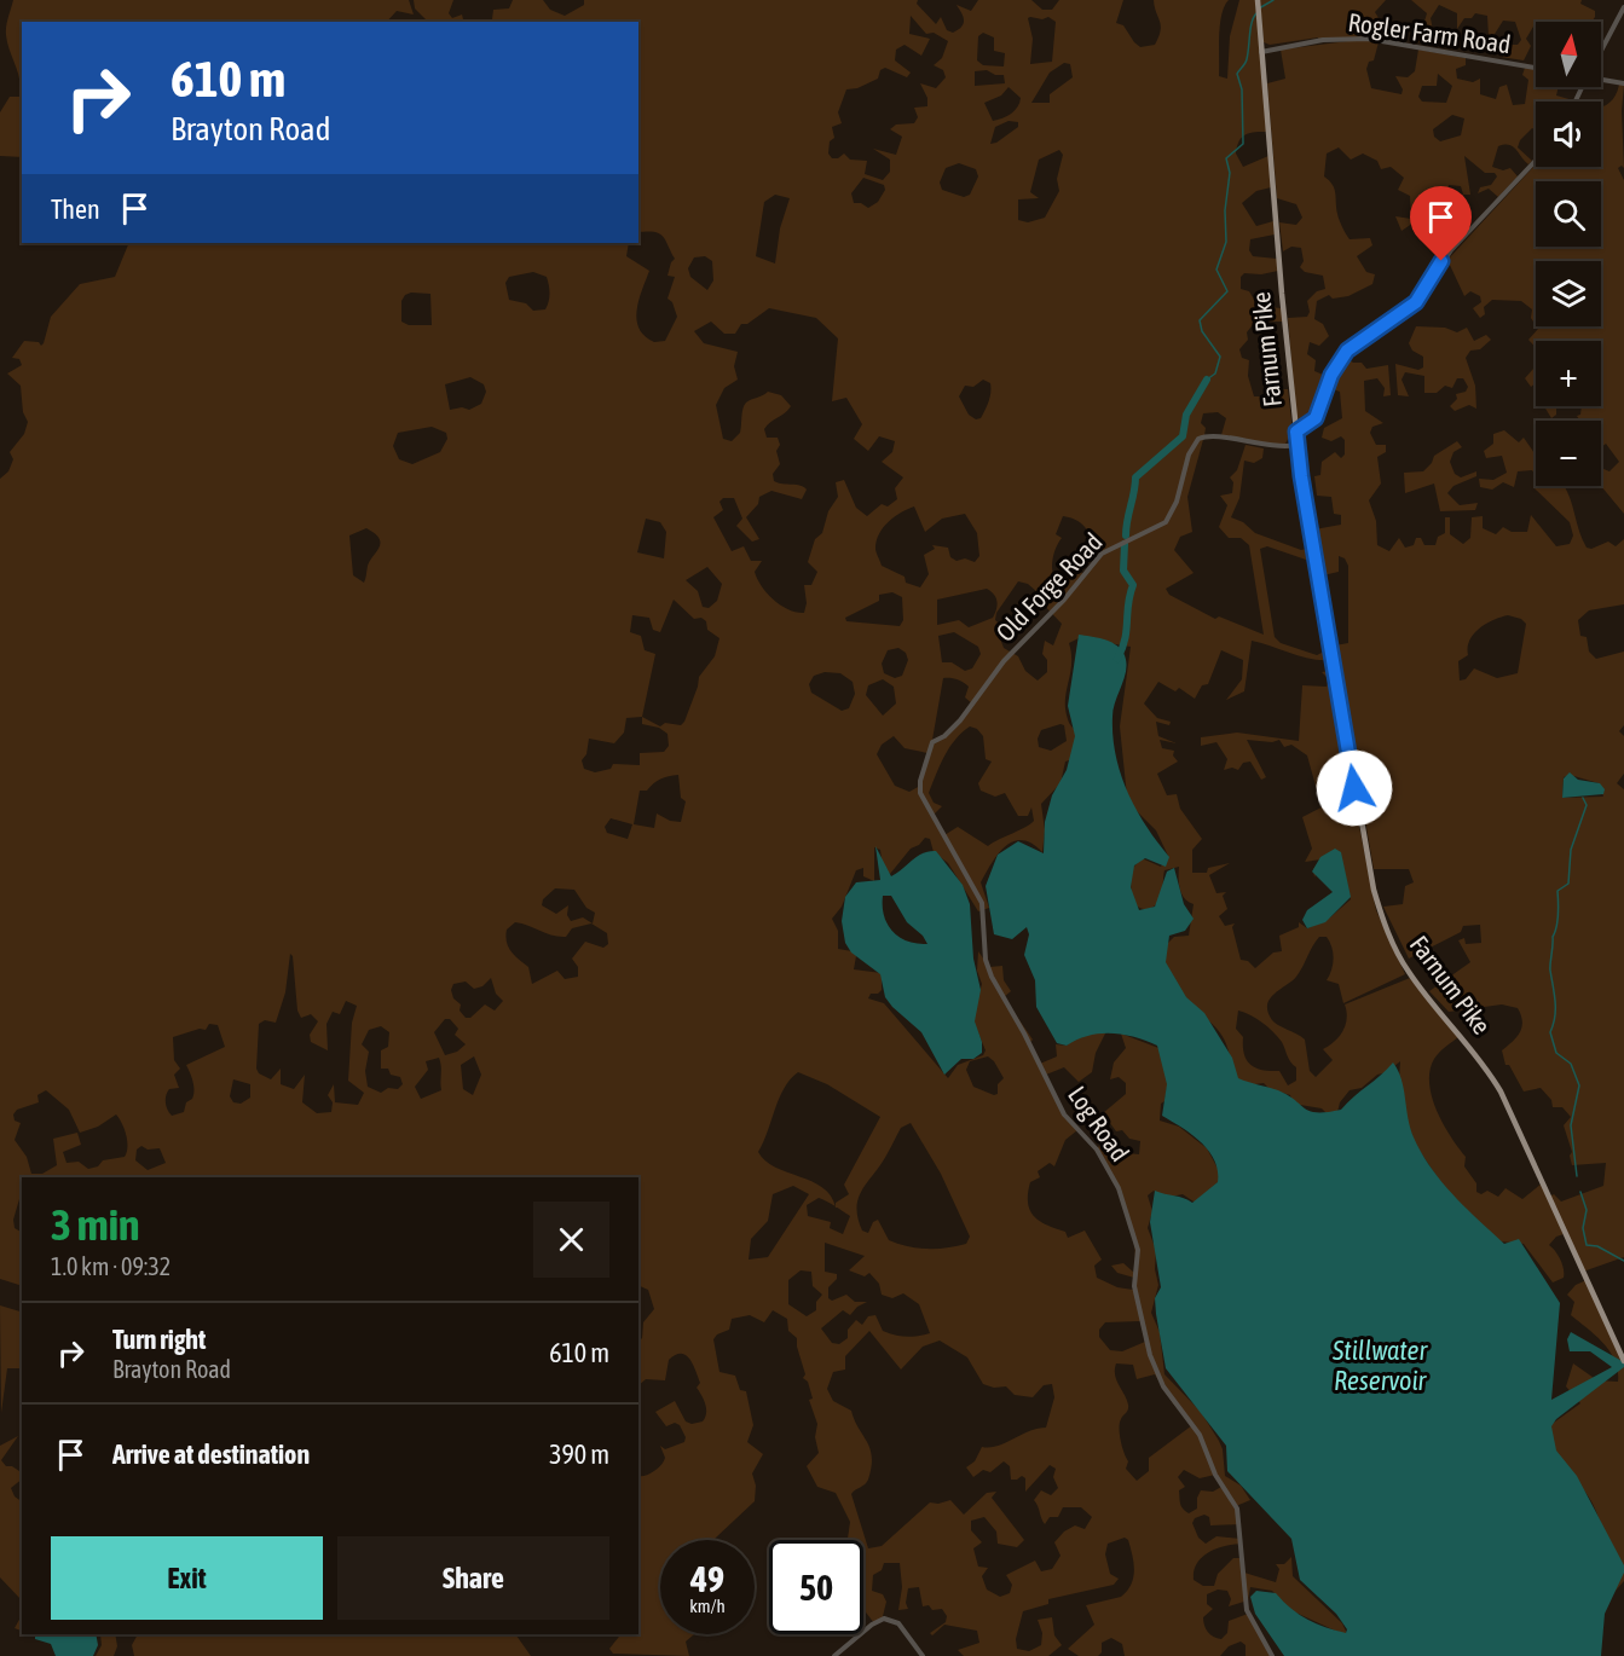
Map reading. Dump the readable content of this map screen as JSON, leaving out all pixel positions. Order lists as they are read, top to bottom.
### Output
{
  "streets": {
    "main road": ["Farnum Pike"],
    "street": ["Rogler Farm Road", "Old Forge Road", "Log Road"]
  },
  "crossings": [
    ["Rogler Farm Road", "Farnum Pike"],
    ["Farnum Pike", "Old Forge Road"],
    ["Old Forge Road", "Log Road"]
  ],
  "water": ["Stillwater Reservoir"],
  "north": "top",
  "page": {
    "map_buttons": ["+", "−"],
    "turn": ["610 m", "Brayton Road"],
    "then": "Then",
    "heading": ["3 min", "1.0 km · 09:32"],
    "list": [
      {
        "name": "Turn right",
        "note": "Brayton Road",
        "value": "610 m"
      },
      {
        "name": "Arrive at destination",
        "value": "390 m"
      }
    ],
    "buttons": ["Exit", "Share"],
    "speed": "49 km/h",
    "limit": "50"
  }
}
